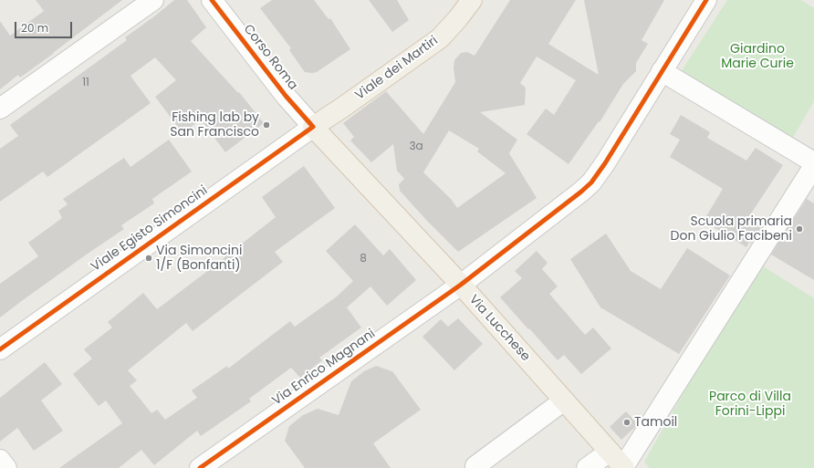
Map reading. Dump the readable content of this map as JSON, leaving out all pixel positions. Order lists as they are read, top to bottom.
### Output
{
  "streets": {
    "main road": ["Viale dei Martiri", "Via Lucchese"],
    "street": ["Corso Roma", "Viale Egisto Simoncini", "Via Enrico Magnani"]
  },
  "crossings": [
    ["Corso Roma", "Viale dei Martiri"],
    ["Corso Roma", "Viale Egisto Simoncini"],
    ["Corso Roma", "Via Lucchese"],
    ["Viale dei Martiri", "Viale Egisto Simoncini"],
    ["Viale dei Martiri", "Via Lucchese"],
    ["Viale Egisto Simoncini", "Via Lucchese"],
    ["Via Lucchese", "Via Enrico Magnani"]
  ],
  "parks": ["Giardino Marie Curie", "Parco di Villa Forini-Lippi"],
  "places": [
    "Fishing lab by San Francisco",
    "Scuola primaria Don Giulio Facibeni",
    "Via Simoncini 1/F (Bonfanti)",
    "Tamoil"
  ],
  "house_numbers": ["11", "3a", "8"],
  "scale_bar": "20 m"
}
